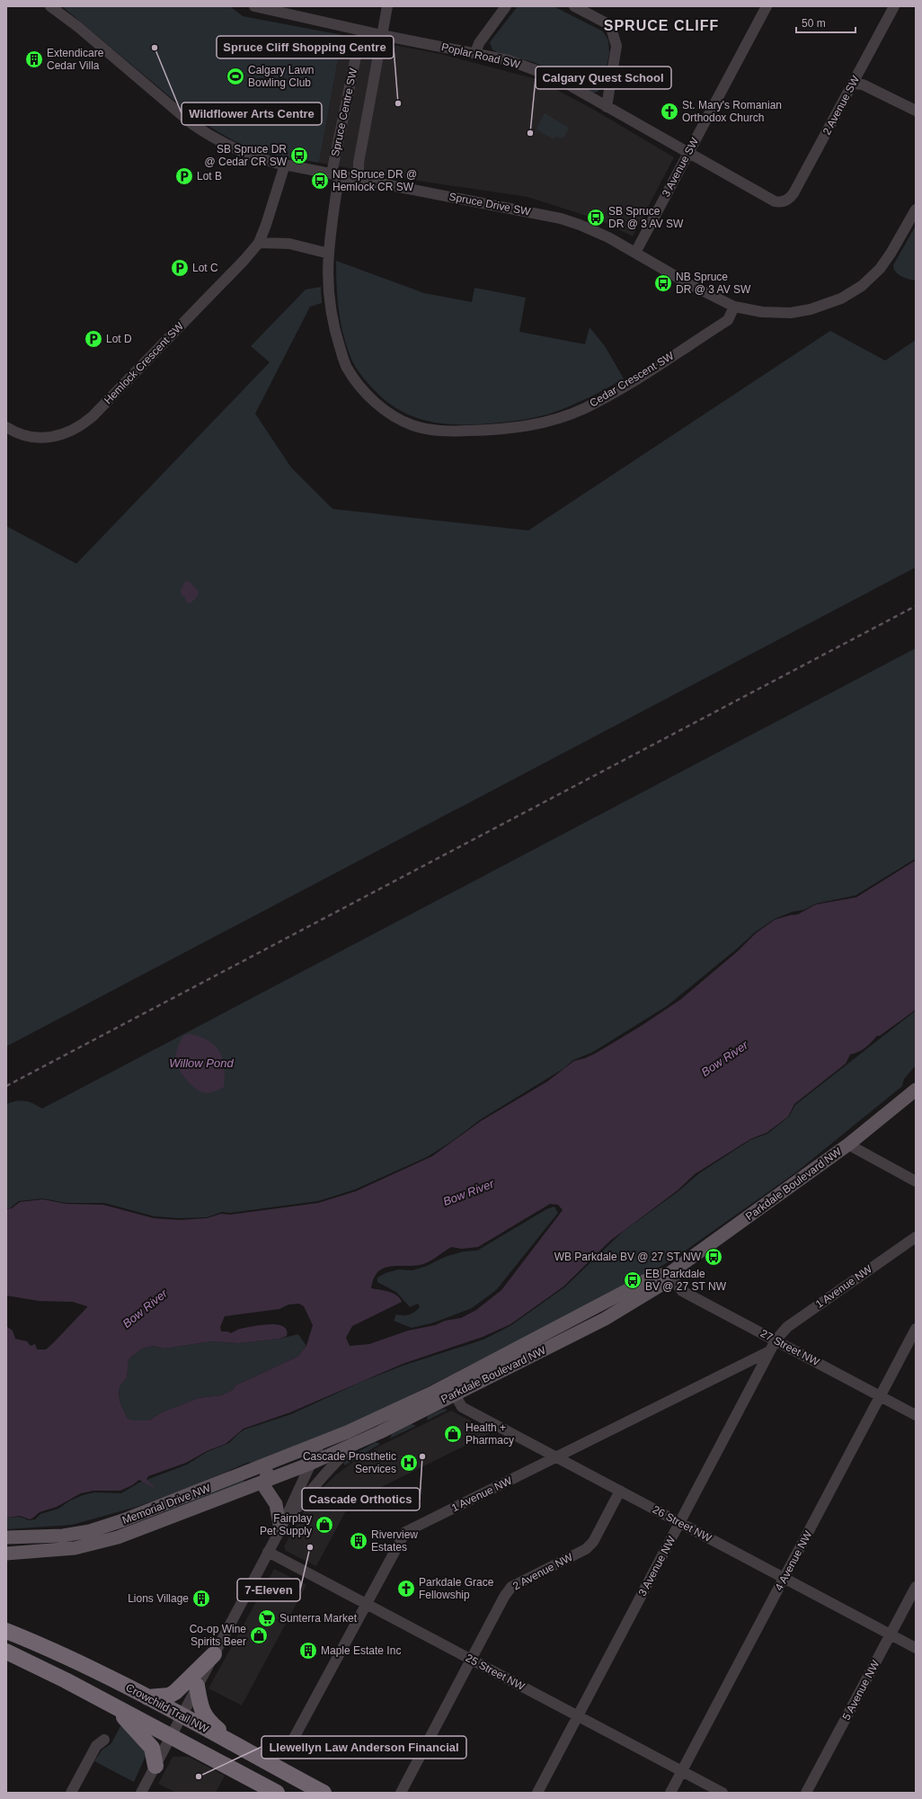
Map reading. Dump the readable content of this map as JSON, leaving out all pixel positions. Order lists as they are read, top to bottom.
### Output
{
  "streets": {
    "highway": ["Crowchild Trail NW"],
    "main road": ["Parkdale Boulevard NW", "Memorial Drive NW"],
    "street": [
      "Poplar Road SW",
      "2 Avenue SW",
      "Spruce Centre SW",
      "3 Avenue SW",
      "Spruce Drive SW",
      "Hemlock Crescent SW",
      "Cedar Crescent SW",
      "1 Avenue NW",
      "27 Street NW",
      "26 Street NW",
      "4 Avenue NW",
      "3 Avenue NW",
      "2 Avenue NW",
      "25 Street NW",
      "5 Avenue NW"
    ]
  },
  "crossings": [
    ["Poplar Road SW", "2 Avenue SW"],
    ["Poplar Road SW", "Spruce Centre SW"],
    ["Poplar Road SW", "3 Avenue SW"],
    ["Spruce Centre SW", "Spruce Drive SW"],
    ["Spruce Centre SW", "Cedar Crescent SW"],
    ["3 Avenue SW", "Spruce Drive SW"],
    ["Spruce Drive SW", "Hemlock Crescent SW"],
    ["Spruce Drive SW", "Cedar Crescent SW"],
    ["Parkdale Boulevard NW", "27 Street NW"],
    ["Parkdale Boulevard NW", "Memorial Drive NW"],
    ["Parkdale Boulevard NW", "26 Street NW"],
    ["1 Avenue NW", "27 Street NW"],
    ["1 Avenue NW", "26 Street NW"],
    ["1 Avenue NW", "3 Avenue NW"],
    ["1 Avenue NW", "25 Street NW"],
    ["27 Street NW", "4 Avenue NW"],
    ["27 Street NW", "3 Avenue NW"],
    ["26 Street NW", "4 Avenue NW"],
    ["26 Street NW", "3 Avenue NW"],
    ["26 Street NW", "2 Avenue NW"],
    ["26 Street NW", "5 Avenue NW"],
    ["4 Avenue NW", "25 Street NW"],
    ["3 Avenue NW", "25 Street NW"],
    ["2 Avenue NW", "25 Street NW"]
  ],
  "districts": ["SPRUCE CLIFF"],
  "water": ["Bow River", "Willow Pond"],
  "places": {
    "other": [
      "Wildflower Arts Centre",
      "Spruce Cliff Shopping Centre",
      "Calgary Quest School",
      "Cascade Orthotics",
      "7-Eleven",
      "Llewellyn Law Anderson Financial"
    ],
    "building": [
      "Extendicare Cedar Villa",
      "Riverview Estates",
      "Lions Village",
      "Maple Estate Inc"
    ],
    "sports": ["Calgary Lawn Bowling Club"],
    "church": ["St. Mary's Romanian Orthodox Church", "Parkdale Grace Fellowship"],
    "bus stop": [
      "SB Spruce DR @ Cedar CR SW",
      "NB Spruce DR @ Hemlock CR SW",
      "SB Spruce DR @ 3 AV SW",
      "NB Spruce DR @ 3 AV SW",
      "WB Parkdale BV @ 27 ST NW",
      "EB Parkdale BV @ 27 ST NW"
    ],
    "parking": ["Lot B", "Lot C", "Lot D"],
    "shop": ["Health + Pharmacy", "Fairplay Pet Supply", "Co-op Wine Spirits Beer"],
    "hospital": ["Cascade Prosthetic Services"],
    "supermarket": ["Sunterra Market"]
  },
  "scale_bar": "50 m"
}
